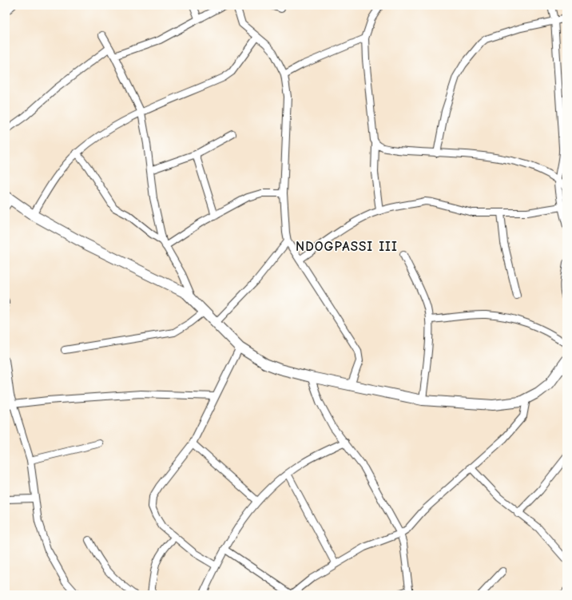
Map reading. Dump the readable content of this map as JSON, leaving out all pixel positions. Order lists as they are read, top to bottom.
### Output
{
  "districts": ["NDOGPASSI III"]
}
